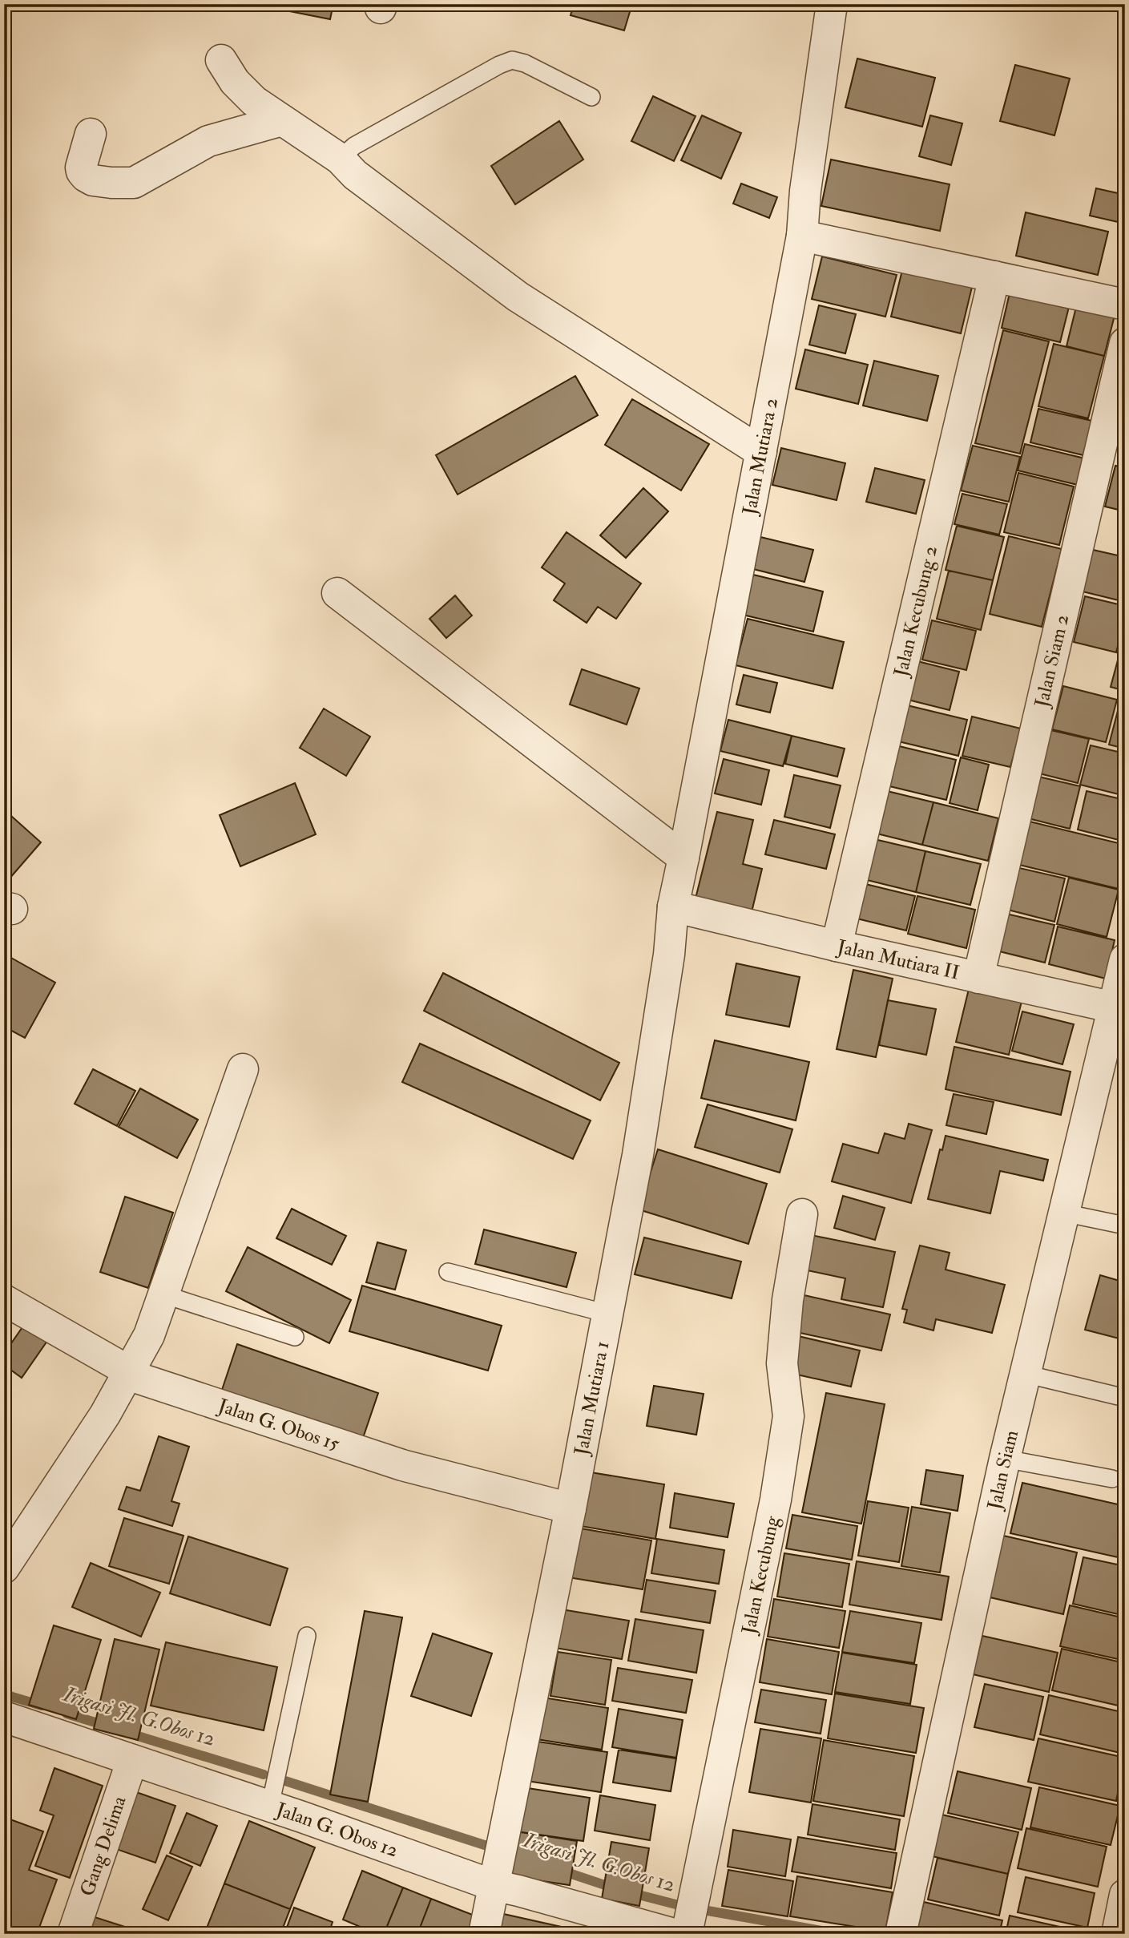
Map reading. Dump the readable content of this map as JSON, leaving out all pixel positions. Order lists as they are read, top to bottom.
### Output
{
  "streets": {
    "street": [
      "Jalan Mutiara 2",
      "Jalan Kecubung 2",
      "Jalan Siam 2",
      "Jalan Mutiara II",
      "Jalan Mutiara 1",
      "Jalan G. Obos 15",
      "Jalan Siam",
      "Jalan Kecubung",
      "Jalan G. Obos 12",
      "Gang Delima"
    ]
  },
  "crossings": [
    ["Jalan Mutiara 2", "Jalan Mutiara II"],
    ["Jalan Mutiara 2", "Jalan Mutiara 1"],
    ["Jalan Kecubung 2", "Jalan Mutiara II"],
    ["Jalan Siam 2", "Jalan Mutiara II"],
    ["Jalan Mutiara II", "Jalan Mutiara 1"],
    ["Jalan Mutiara II", "Jalan Siam"],
    ["Jalan Mutiara 1", "Jalan G. Obos 15"],
    ["Jalan Mutiara 1", "Jalan G. Obos 12"],
    ["Jalan G. Obos 12", "Gang Delima"]
  ],
  "water": ["Irigasi Jl. G.Obos 12"]
}
